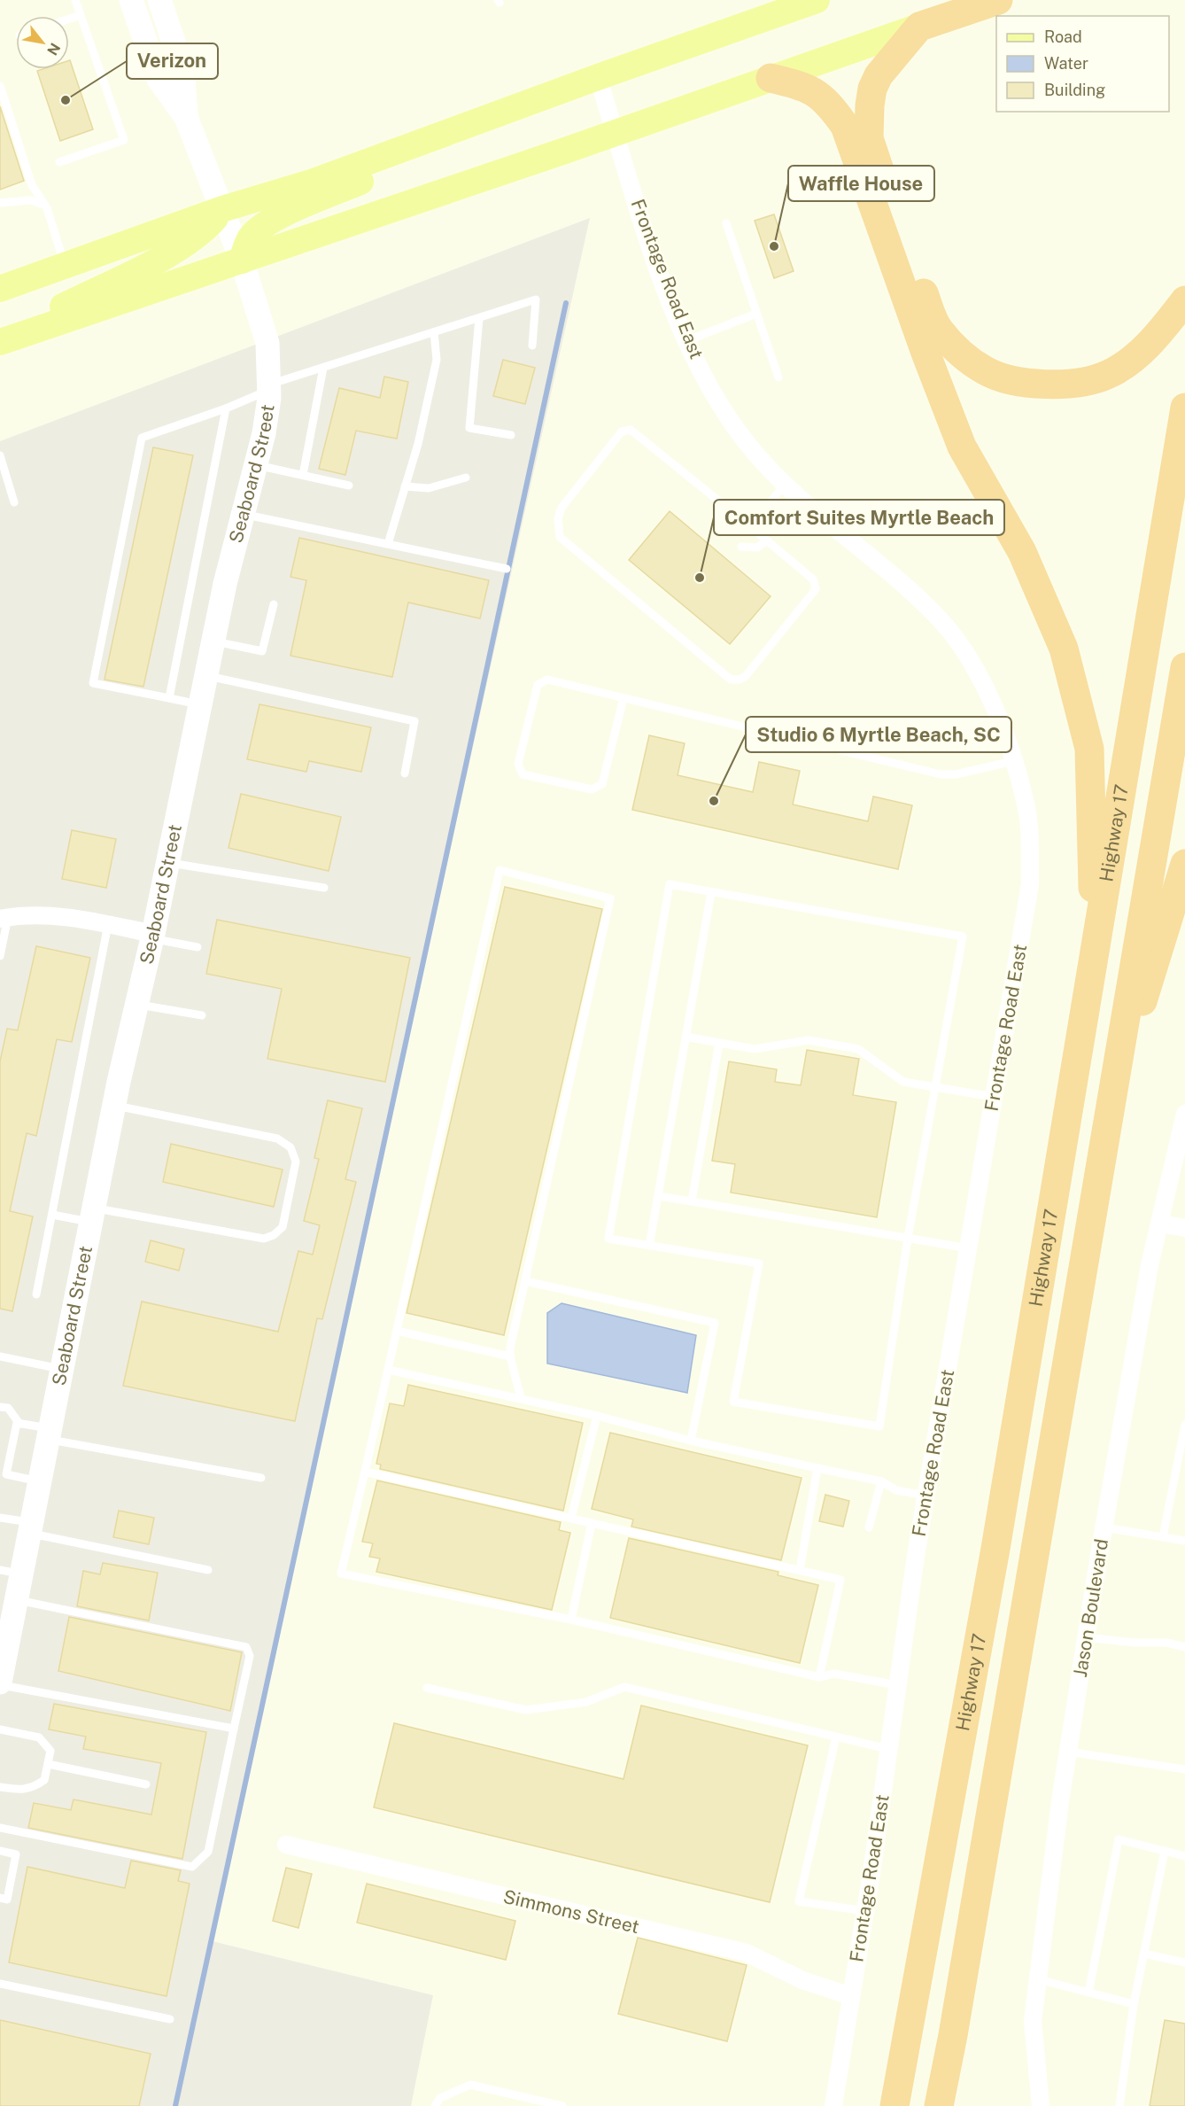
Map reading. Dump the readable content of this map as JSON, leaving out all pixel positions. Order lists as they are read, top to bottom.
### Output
{
  "streets": {
    "highway": ["Highway 17"],
    "street": [
      "Frontage Road East",
      "Seaboard Street",
      "Jason Boulevard",
      "Simmons Street"
    ]
  },
  "crossings": [
    ["Frontage Road East", "Simmons Street"]
  ],
  "places": [
    "Verizon",
    "Waffle House",
    "Comfort Suites Myrtle Beach",
    "Studio 6 Myrtle Beach, SC"
  ],
  "legend": ["Road", "Water", "Building"],
  "north": "bottom right"
}
